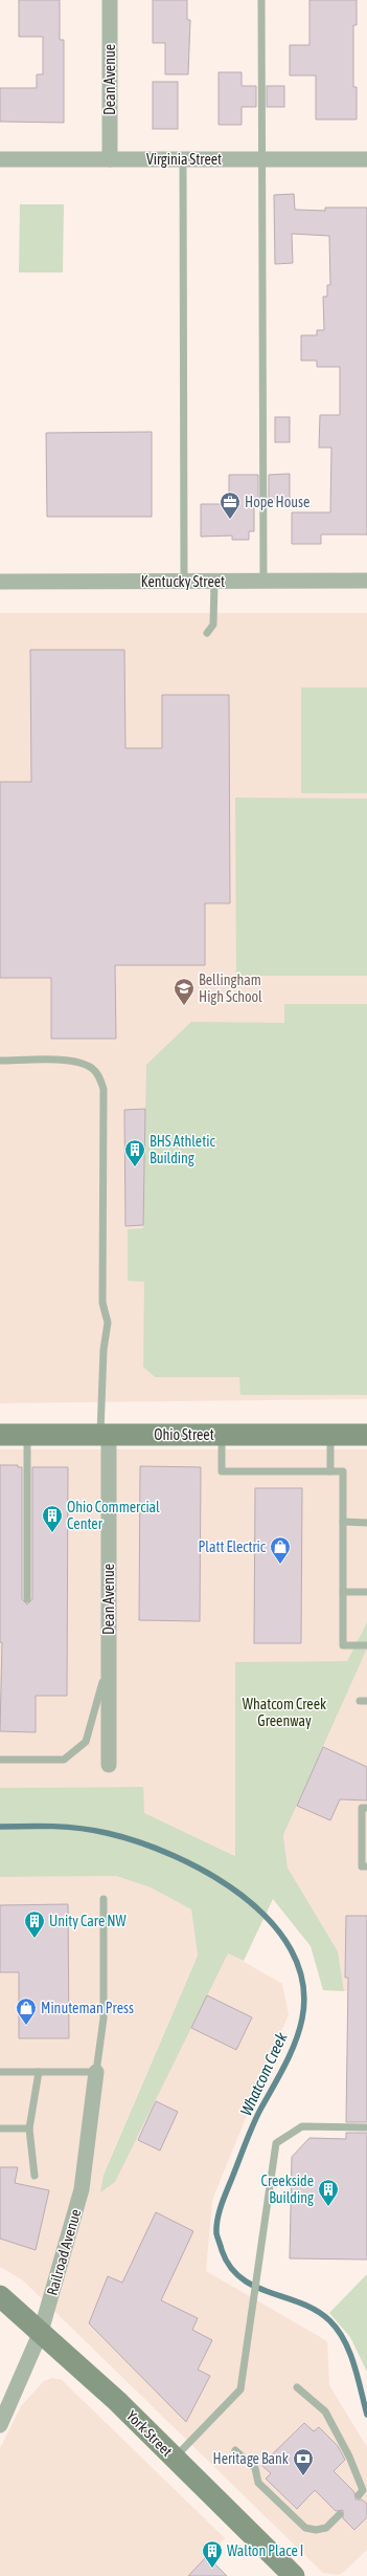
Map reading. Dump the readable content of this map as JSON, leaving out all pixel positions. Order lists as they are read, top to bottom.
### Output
{
  "streets": {
    "street": [
      "Dean Avenue",
      "Virginia Street",
      "Kentucky Street",
      "Ohio Street",
      "Railroad Avenue",
      "York Street"
    ]
  },
  "crossings": [
    ["Dean Avenue", "Virginia Street"],
    ["Dean Avenue", "Ohio Street"],
    ["Railroad Avenue", "York Street"]
  ],
  "water": ["Whatcom Creek"],
  "parks": ["Whatcom Creek Greenway"],
  "places": {
    "office": ["Hope House"],
    "school or university": ["Bellingham High School"],
    "building": [
      "BHS Athletic Building",
      "Ohio Commercial Center",
      "Unity Care NW",
      "Creekside Building",
      "Walton Place I"
    ],
    "shop": ["Platt Electric", "Minuteman Press"],
    "bank": ["Heritage Bank"]
  }
}
